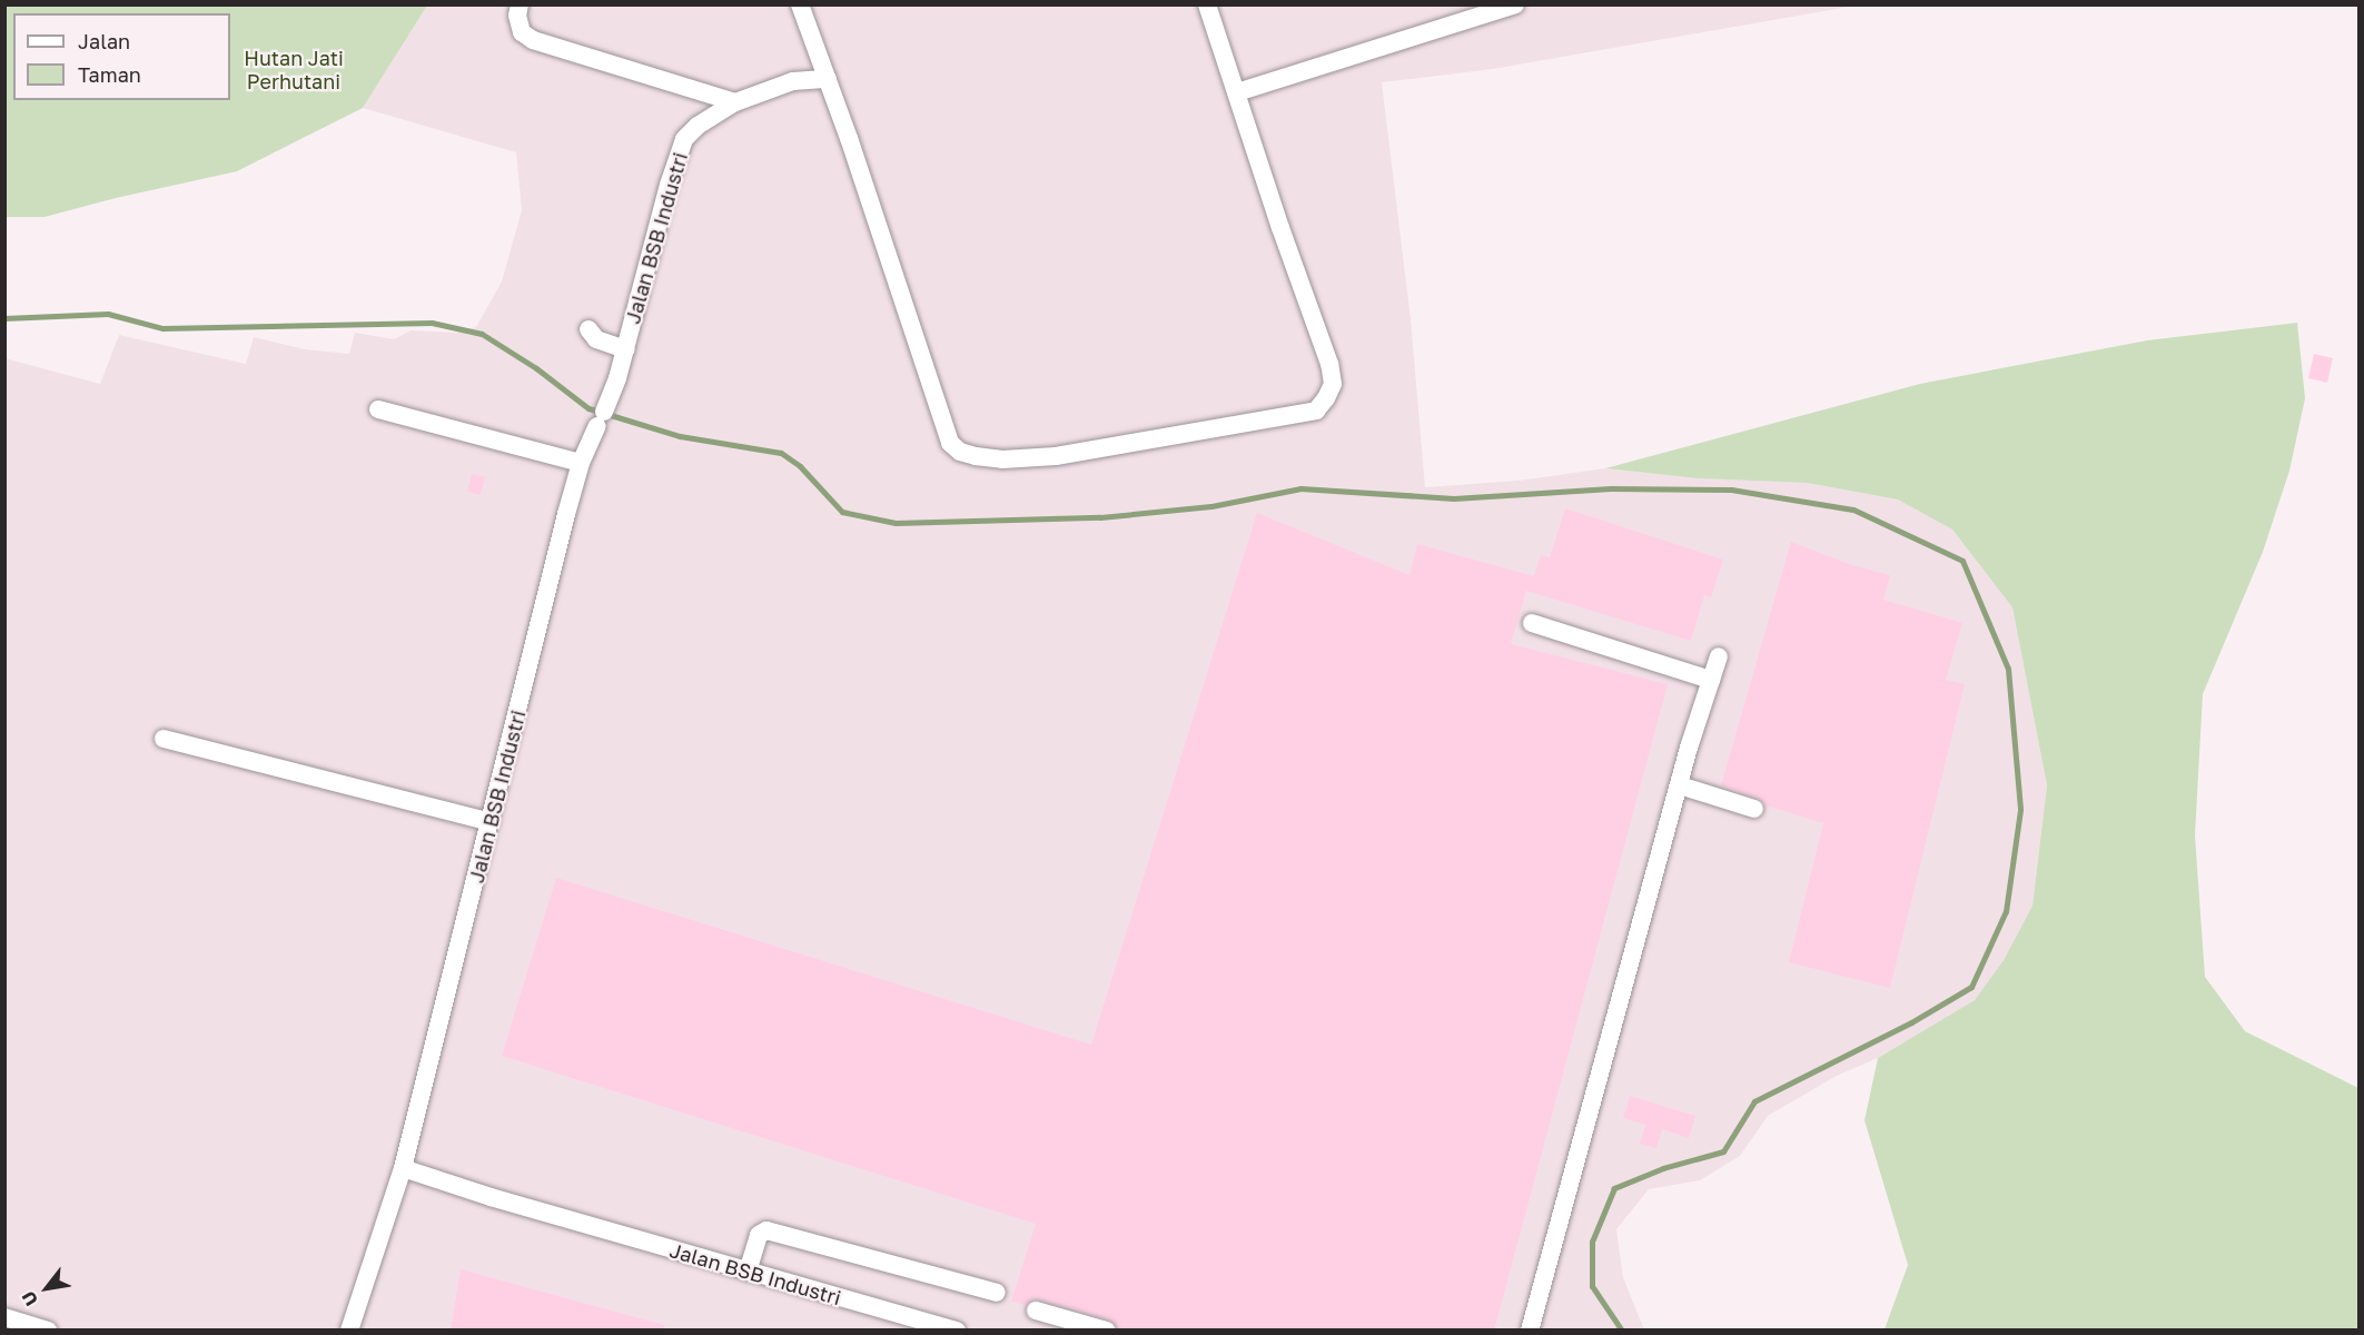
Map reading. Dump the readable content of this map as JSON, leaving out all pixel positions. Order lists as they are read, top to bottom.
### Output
{
  "streets": {
    "lane": ["Jalan BSB Industri"]
  },
  "parks": ["Hutan Jati Perhutani"],
  "legend": ["Jalan", "Taman"],
  "north": "bottom left"
}
